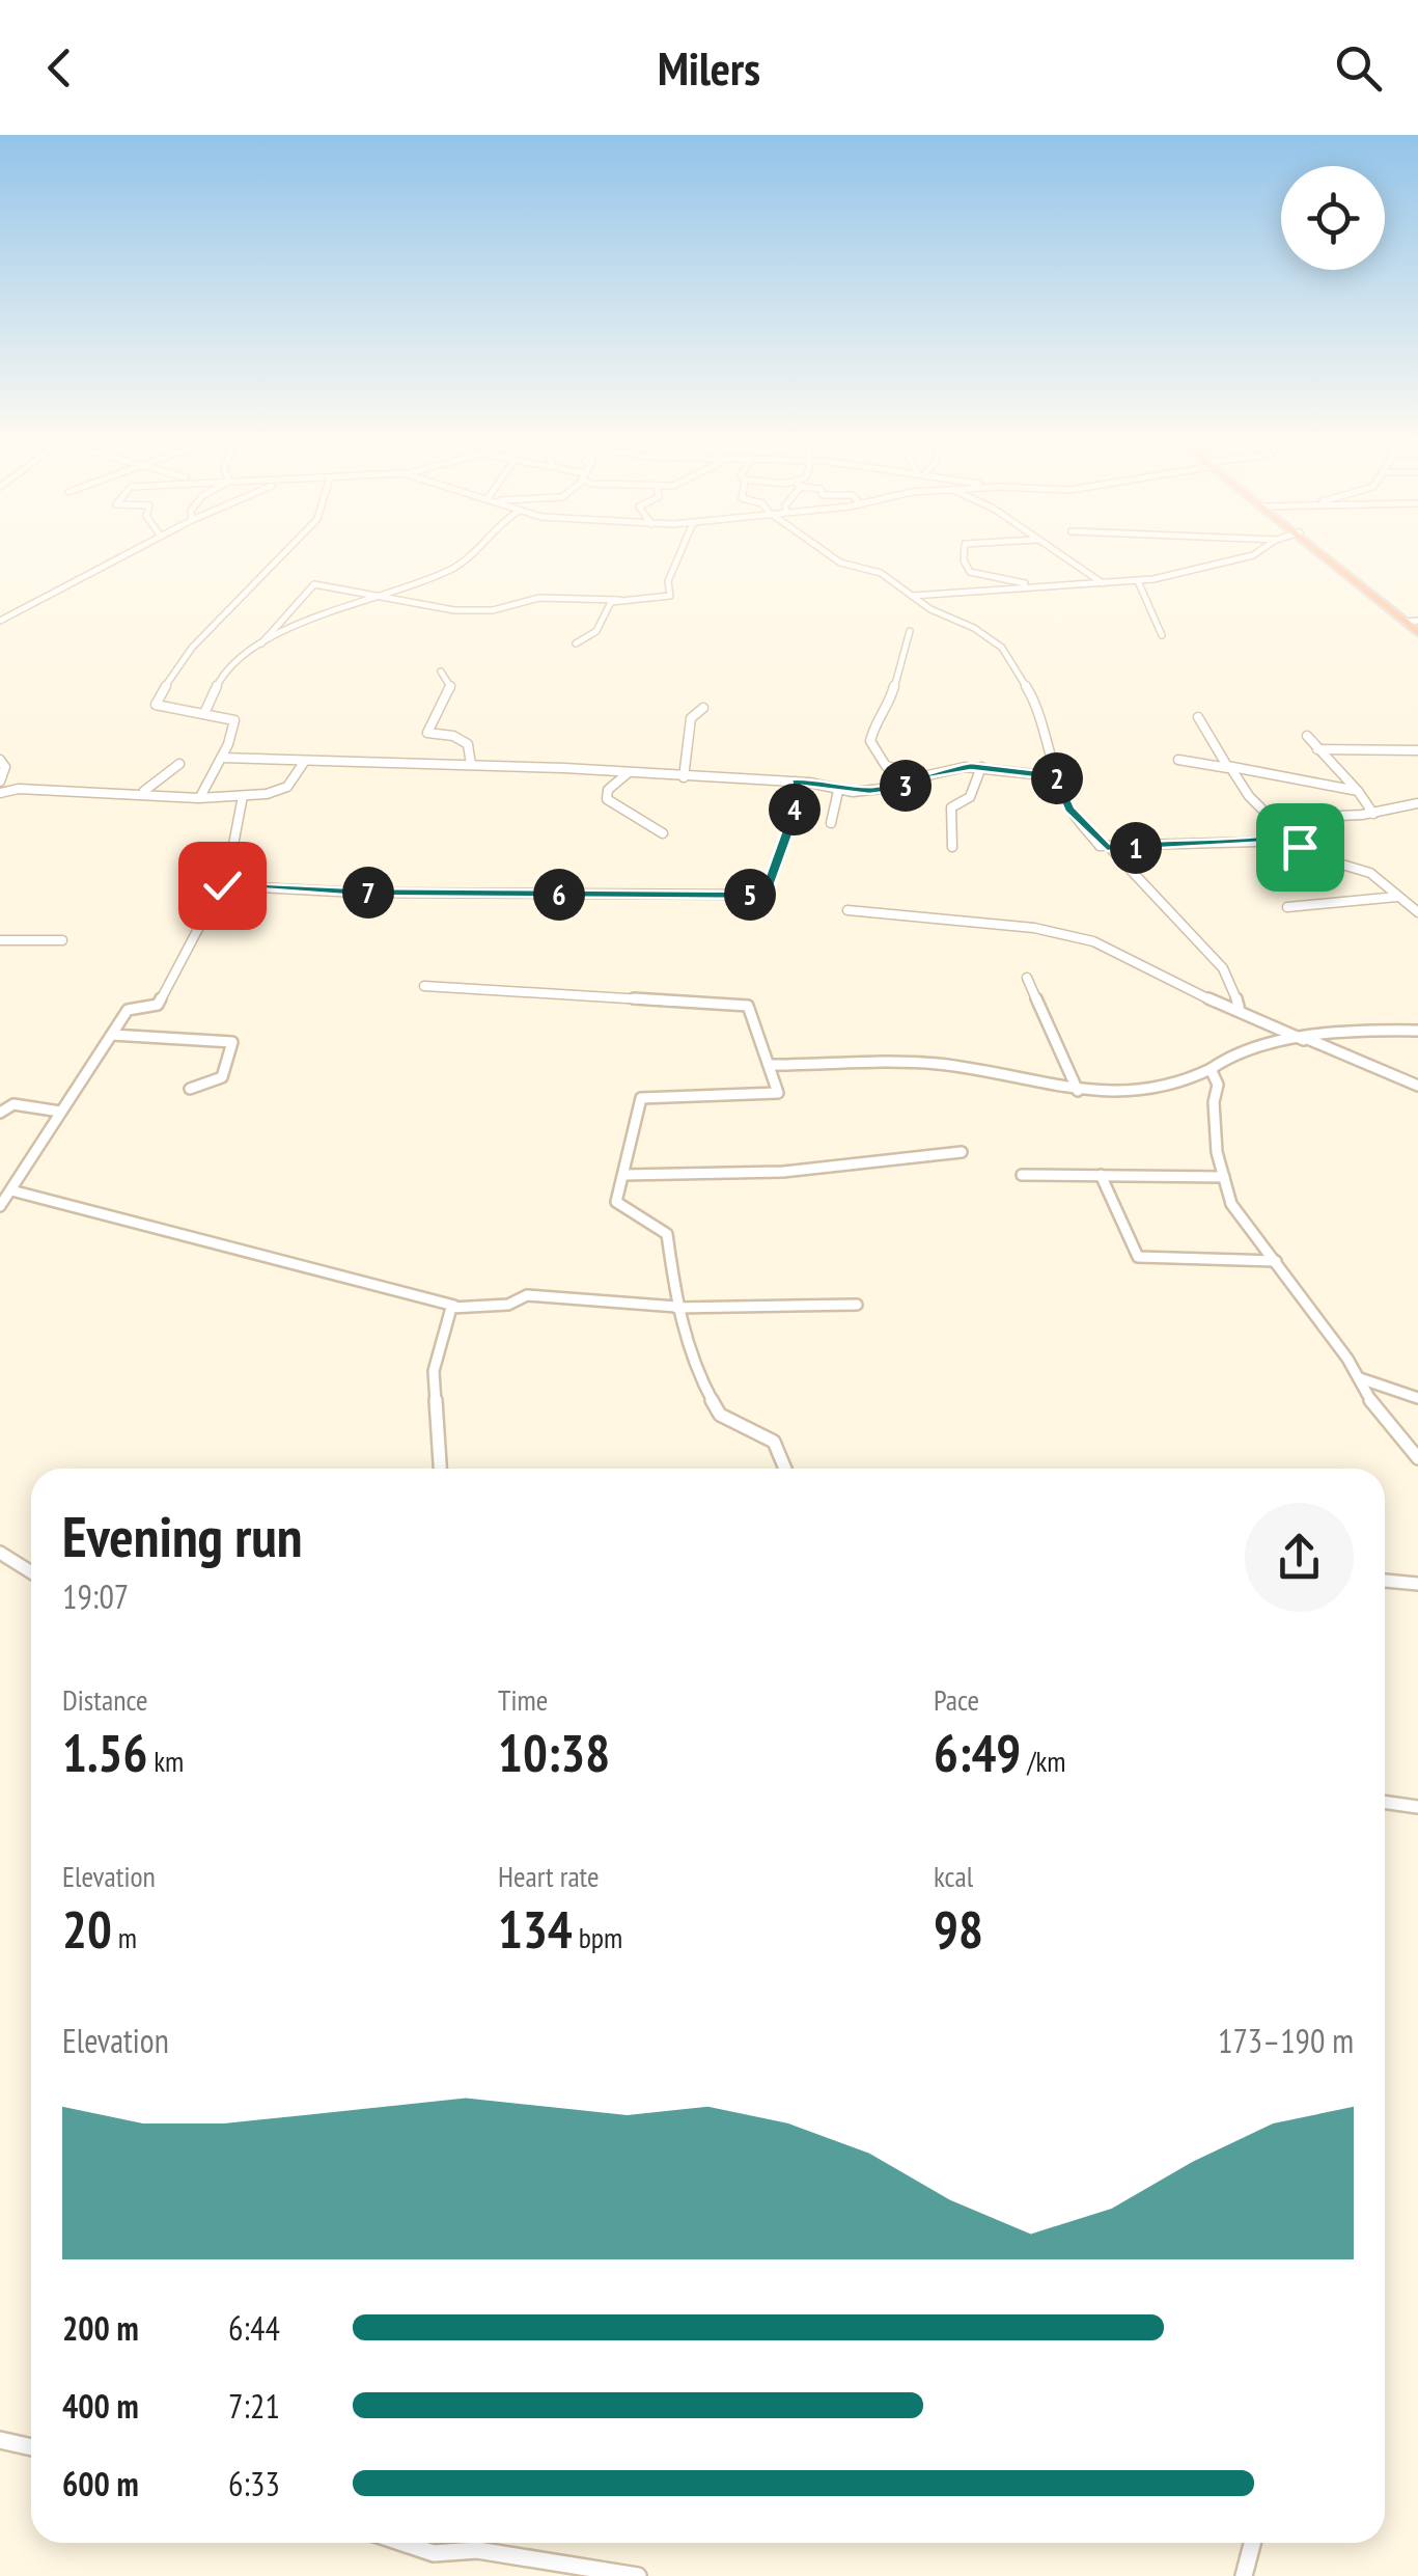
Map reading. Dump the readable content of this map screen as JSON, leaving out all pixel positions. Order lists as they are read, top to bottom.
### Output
{
  "page": {
    "header": "Milers",
    "pins": [
      "2",
      "3",
      "4",
      "1",
      "7",
      "5",
      "6"
    ],
    "heading": ["Evening run", "19:07"],
    "stats": [
      ["Distance", "1.56 km"],
      ["Time", "10:38"],
      ["Pace", "6:49 /km"],
      ["Elevation", "20 m"],
      ["Heart rate", "134 bpm"],
      ["kcal", "98"]
    ],
    "chart": ["Elevation", "173–190 m"],
    "list": [
      {
        "name": "200 m",
        "note": "6:44"
      },
      {
        "name": "400 m",
        "note": "7:21"
      },
      {
        "name": "600 m",
        "note": "6:33"
      }
    ]
  }
}
